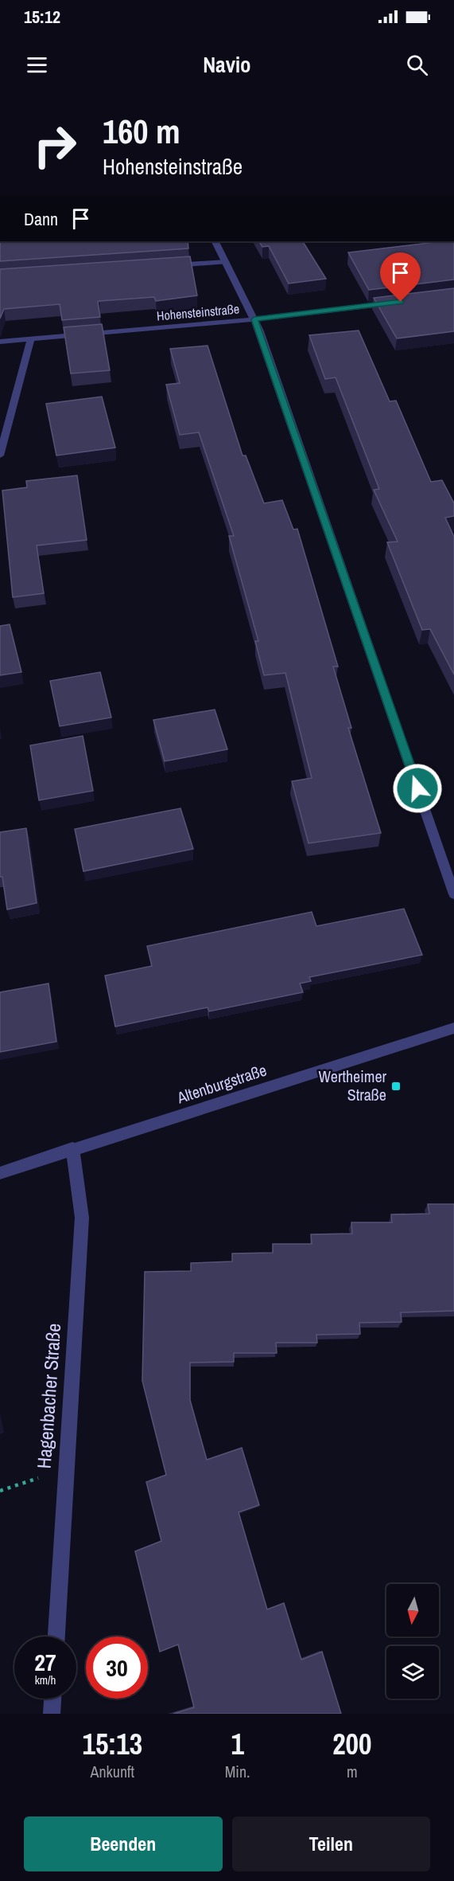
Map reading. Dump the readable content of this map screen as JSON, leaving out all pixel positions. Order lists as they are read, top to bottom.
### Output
{
  "streets": {
    "street": ["Hohensteinstraße", "Altenburgstraße", "Hagenbacher Straße"]
  },
  "crossings": [
    ["Altenburgstraße", "Hagenbacher Straße"]
  ],
  "places": {
    "transit": ["Wertheimer Straße"]
  },
  "north": "bottom",
  "page": {
    "status": "15:12",
    "header": "Navio",
    "turn": ["160 m", "Hohensteinstraße"],
    "then": "Dann",
    "speed": "27 km/h",
    "limit": "30",
    "eta": [
      "15:13",
      "Ankunft",
      "1",
      "Min.",
      "200",
      "m"
    ],
    "buttons": ["Beenden", "Teilen"]
  }
}
